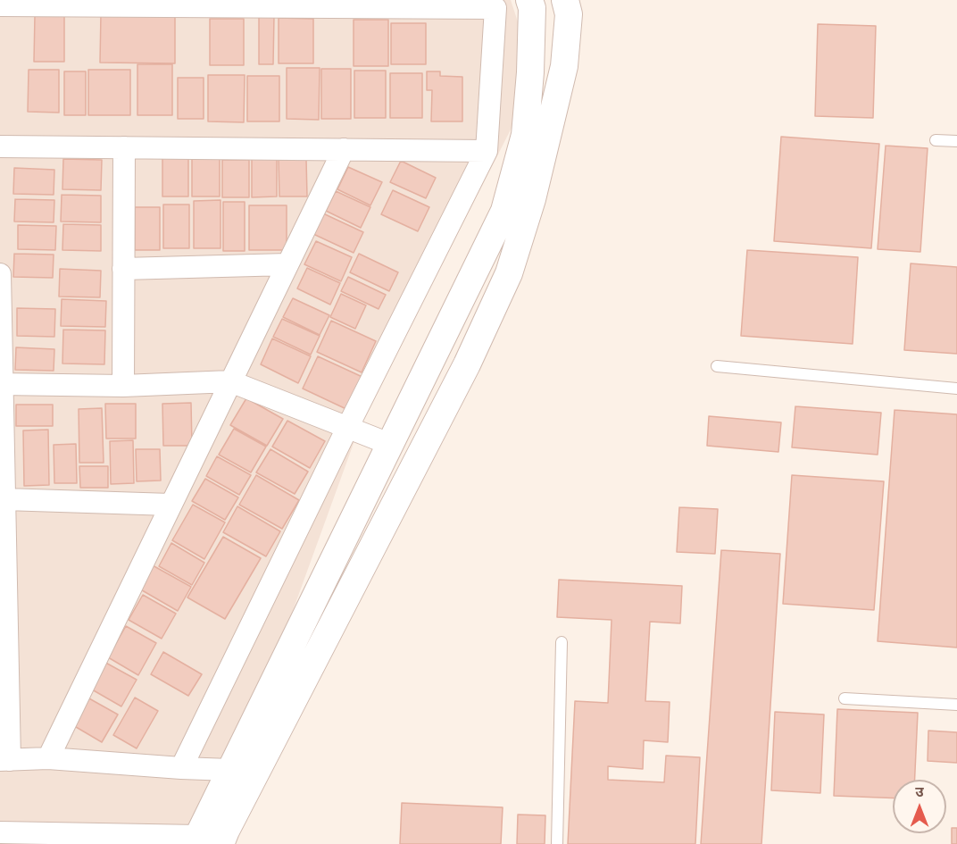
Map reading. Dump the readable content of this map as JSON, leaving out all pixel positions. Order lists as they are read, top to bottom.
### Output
{
  "north": "top"
}
